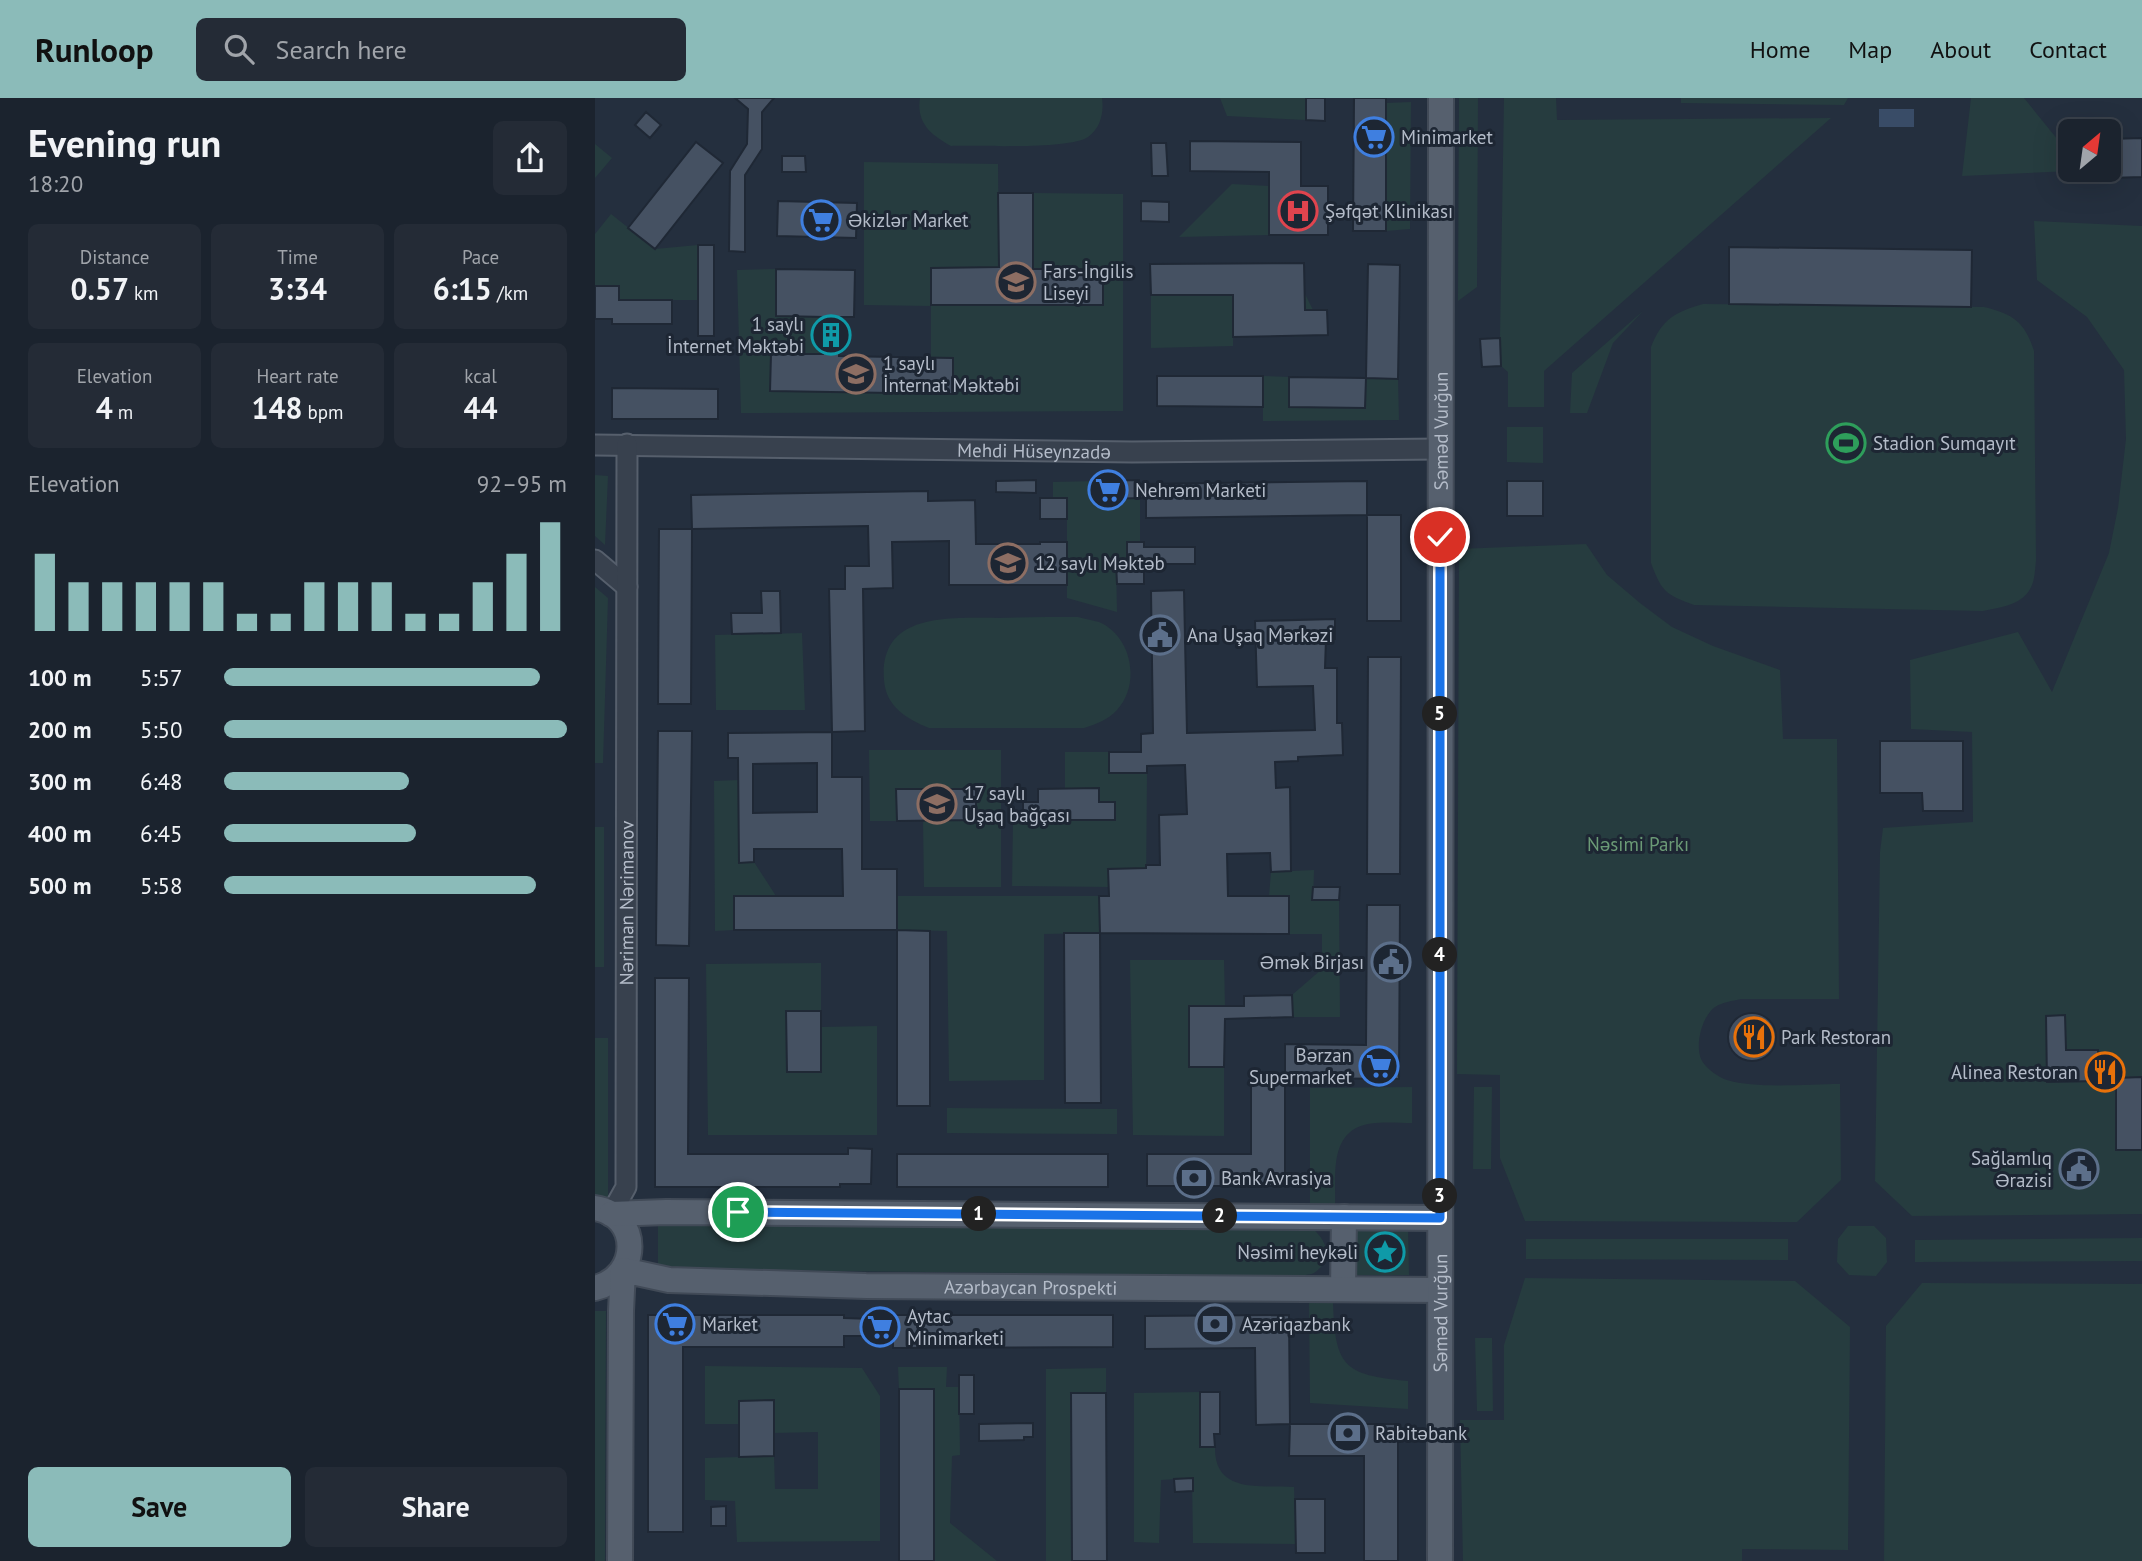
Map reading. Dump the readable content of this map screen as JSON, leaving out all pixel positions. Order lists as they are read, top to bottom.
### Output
{
  "streets": {
    "main road": ["Səməd Vurğun", "Azərbaycan Prospekti"],
    "street": ["Mehdi Hüseynzadə", "Nəriman Nərimanov"]
  },
  "crossings": [
    ["Səməd Vurğun", "Mehdi Hüseynzadə"],
    ["Səməd Vurğun", "Azərbaycan Prospekti"],
    ["Mehdi Hüseynzadə", "Nəriman Nərimanov"]
  ],
  "parks": ["Nəsimi Parkı"],
  "places": {
    "supermarket": [
      "Minimarket",
      "Əkizlər Market",
      "Nehrəm Marketi",
      "Bərzan Supermarket",
      "Market",
      "Aytac Minimarketi"
    ],
    "hospital": ["Şəfqət Klinikası"],
    "school or university": [
      "Fars-İngilis Liseyi",
      "1 saylı İnternat Məktəbi",
      "12 saylı Məktəb",
      "17 saylı Uşaq bağçası"
    ],
    "building": ["1 saylı İnternet Məktəbi"],
    "sports": ["Stadion Sumqayıt"],
    "public building": ["Ana Uşaq Mərkəzi", "Əmək Birjası", "Sağlamlıq Ərazisi"],
    "restaurant": ["Park Restoran", "Alinea Restoran"],
    "bank": ["Bank Avrasiya", "Azəriqazbank", "Rabitəbank"],
    "place": ["Nəsimi heykəli"]
  },
  "north": "top right",
  "page": {
    "header": "Runloop",
    "search": "Search here",
    "nav": [
      "Home",
      "Map",
      "About",
      "Contact"
    ],
    "heading": ["Evening run", "18:20"],
    "stats": [
      ["Distance", "0.57 km"],
      ["Time", "3:34"],
      ["Pace", "6:15 /km"],
      ["Elevation", "4 m"],
      ["Heart rate", "148 bpm"],
      ["kcal", "44"]
    ],
    "chart": ["Elevation", "92–95 m"],
    "list": [
      {
        "name": "100 m",
        "note": "5:57"
      },
      {
        "name": "200 m",
        "note": "5:50"
      },
      {
        "name": "300 m",
        "note": "6:48"
      },
      {
        "name": "400 m",
        "note": "6:45"
      },
      {
        "name": "500 m",
        "note": "5:58"
      }
    ],
    "pins": [
      "5",
      "4",
      "3",
      "1",
      "2"
    ],
    "buttons": ["Save", "Share"]
  }
}
